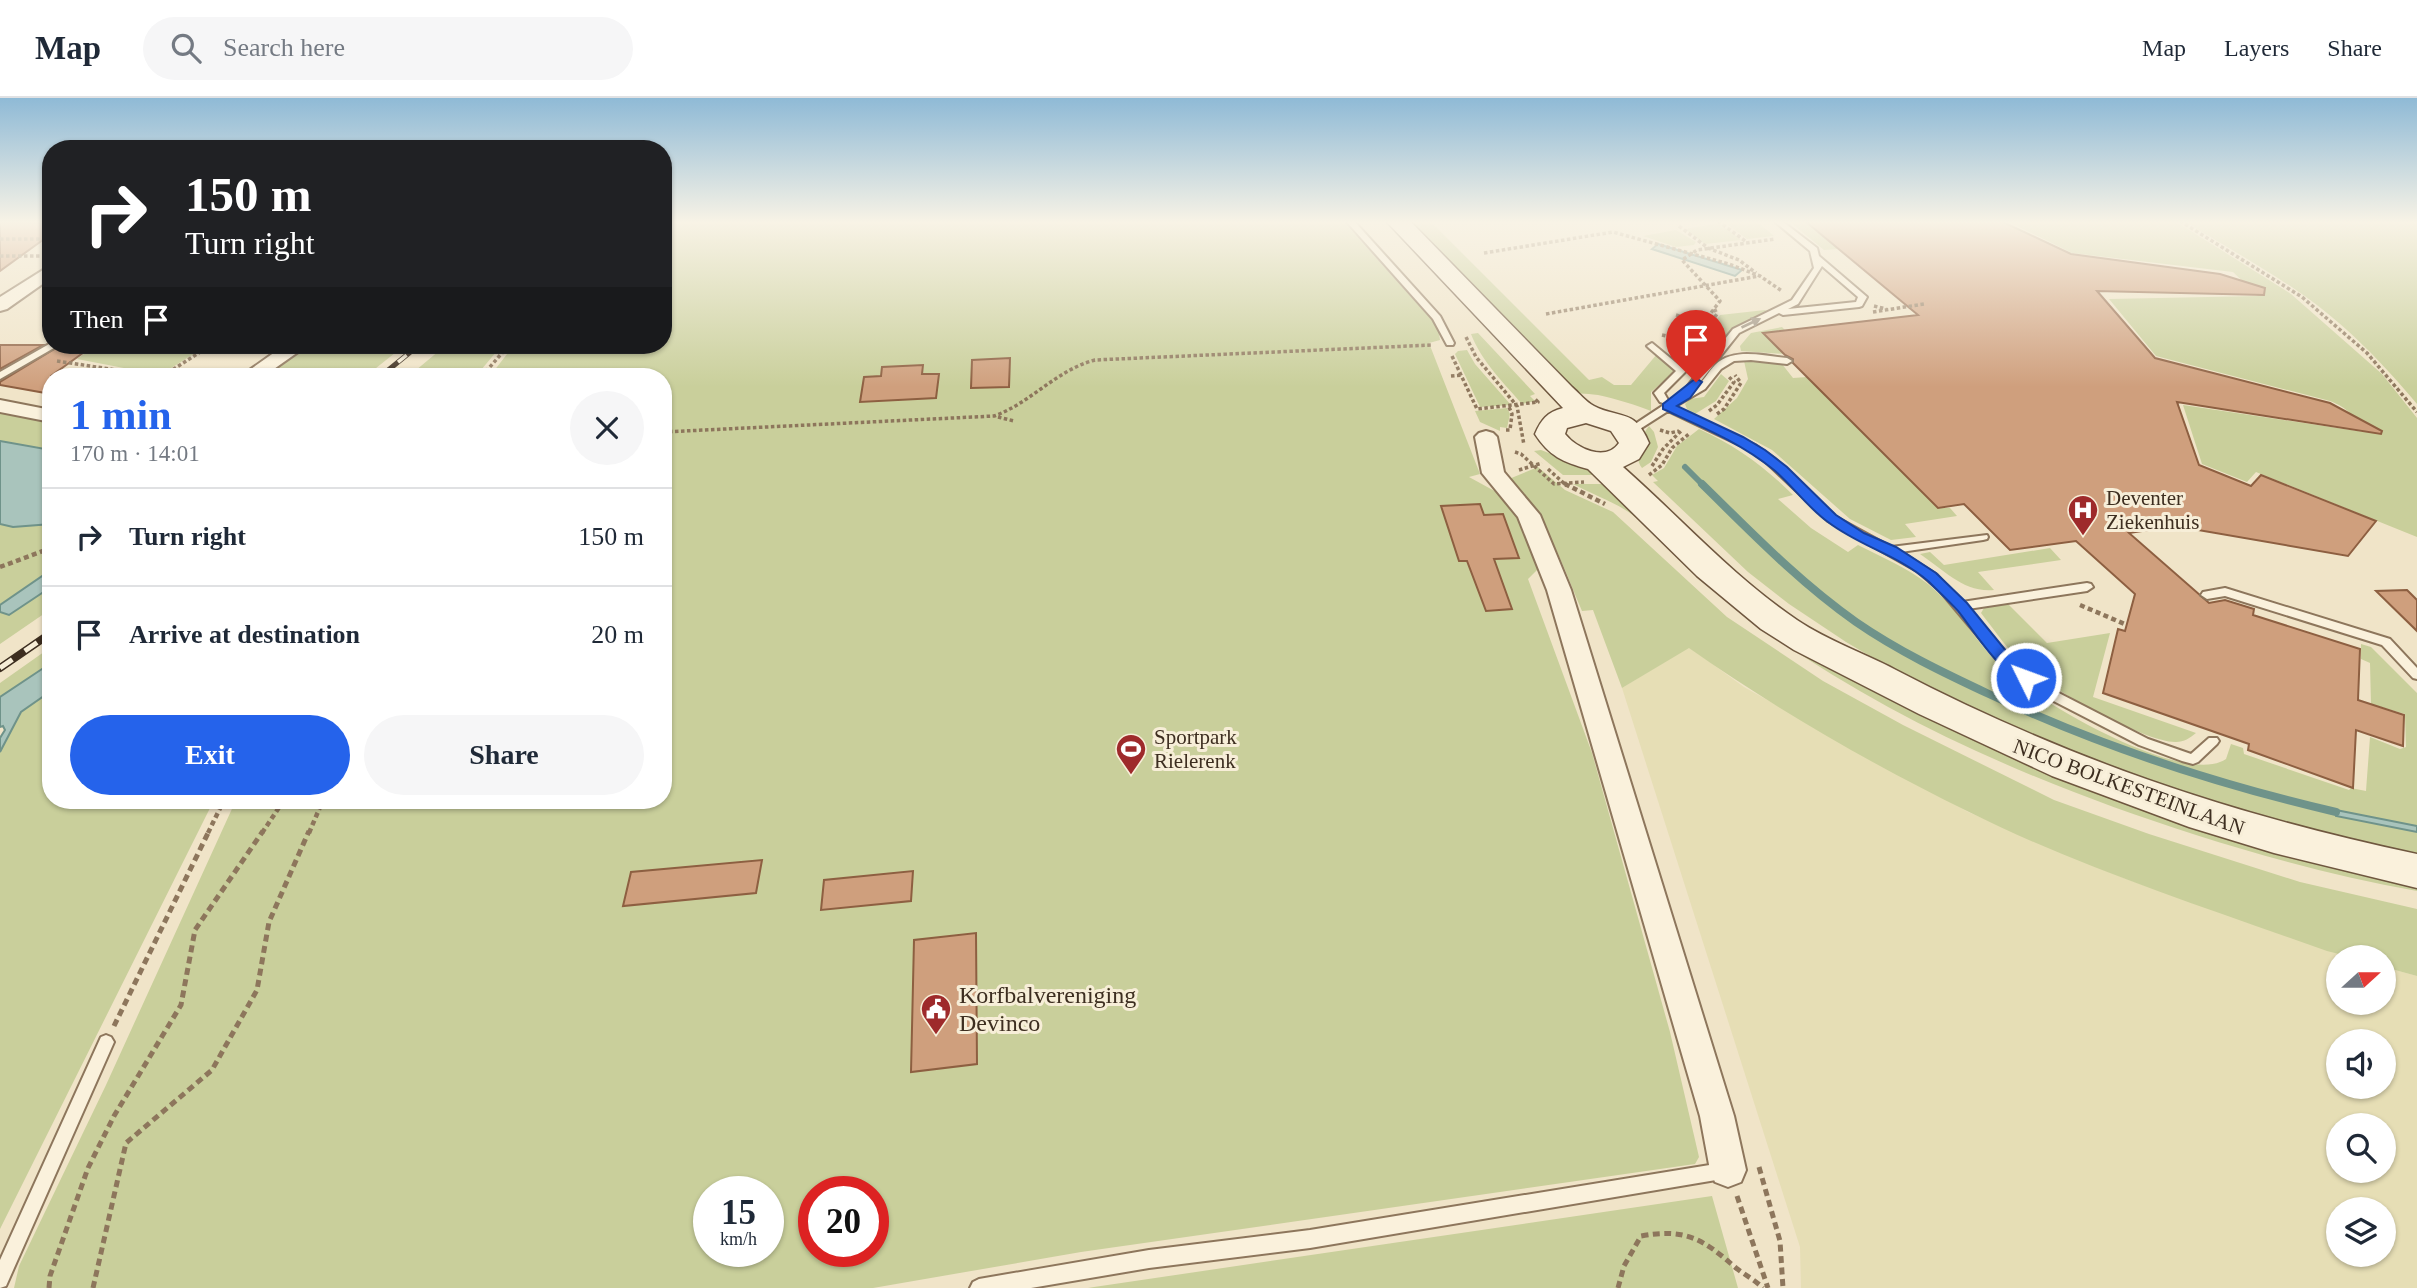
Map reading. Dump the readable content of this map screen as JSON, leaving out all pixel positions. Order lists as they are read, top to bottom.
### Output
{
  "streets": {
    "street": ["NICO BOLKESTEINLAAN"]
  },
  "places": {
    "hospital": ["Deventer Ziekenhuis"],
    "sports": ["Sportpark Rielerenk"],
    "public building": ["Korfbalvereniging Devinco"]
  },
  "north": "right",
  "page": {
    "header": "Map",
    "search": "Search here",
    "nav": ["Map", "Layers", "Share"],
    "turn": ["150 m", "Turn right"],
    "then": "Then",
    "heading": ["1 min", "170 m · 14:01"],
    "list": [
      {
        "name": "Turn right",
        "value": "150 m"
      },
      {
        "name": "Arrive at destination",
        "value": "20 m"
      }
    ],
    "buttons": ["Exit", "Share"],
    "speed": "15 km/h",
    "limit": "20"
  }
}
